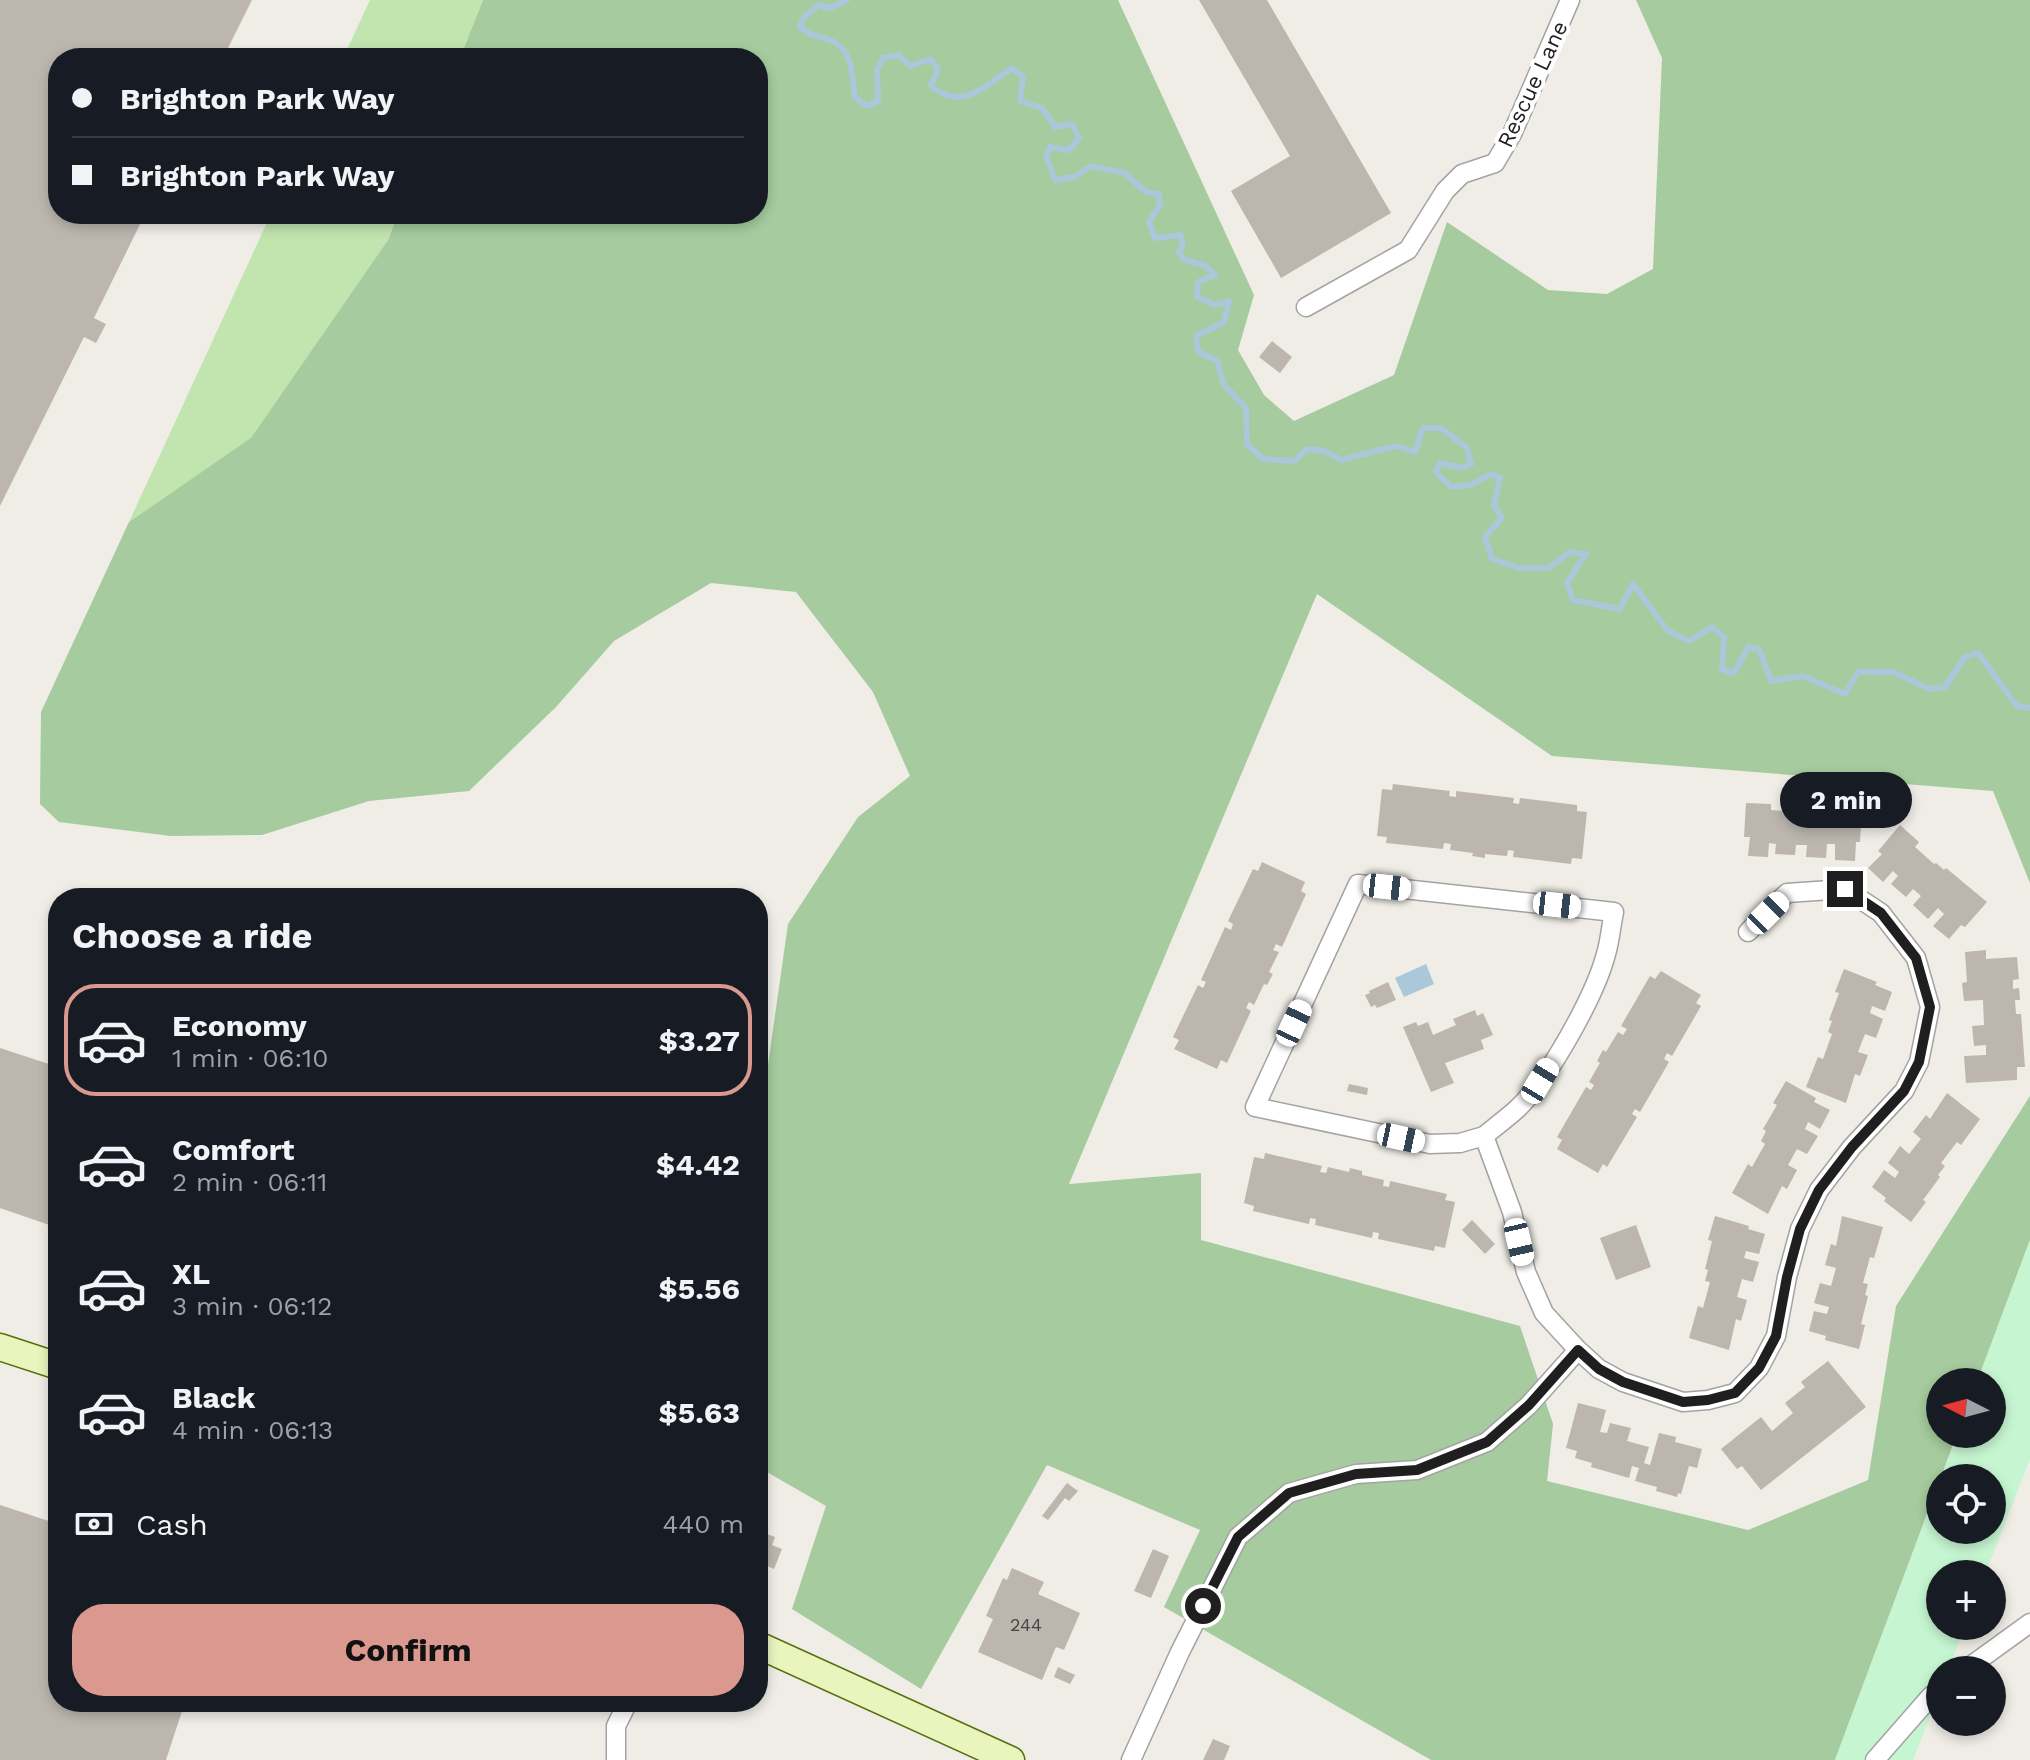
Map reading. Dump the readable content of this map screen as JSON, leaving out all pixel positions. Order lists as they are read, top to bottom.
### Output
{
  "streets": {
    "street": ["Rescue Lane"]
  },
  "house_numbers": ["244"],
  "north": "left",
  "page": {
    "banner": ["Brighton Park Way", "Brighton Park Way"],
    "bubble": "2 min",
    "heading": "Choose a ride",
    "list": [
      {
        "name": "Economy",
        "note": "1 min · 06:10",
        "value": "$3.27"
      },
      {
        "name": "Comfort",
        "note": "2 min · 06:11",
        "value": "$4.42"
      },
      {
        "name": "XL",
        "note": "3 min · 06:12",
        "value": "$5.56"
      },
      {
        "name": "Black",
        "note": "4 min · 06:13",
        "value": "$5.63"
      }
    ],
    "map_buttons": ["+", "−"],
    "pay": ["Cash", "440 m"],
    "buttons": "Confirm"
  }
}
